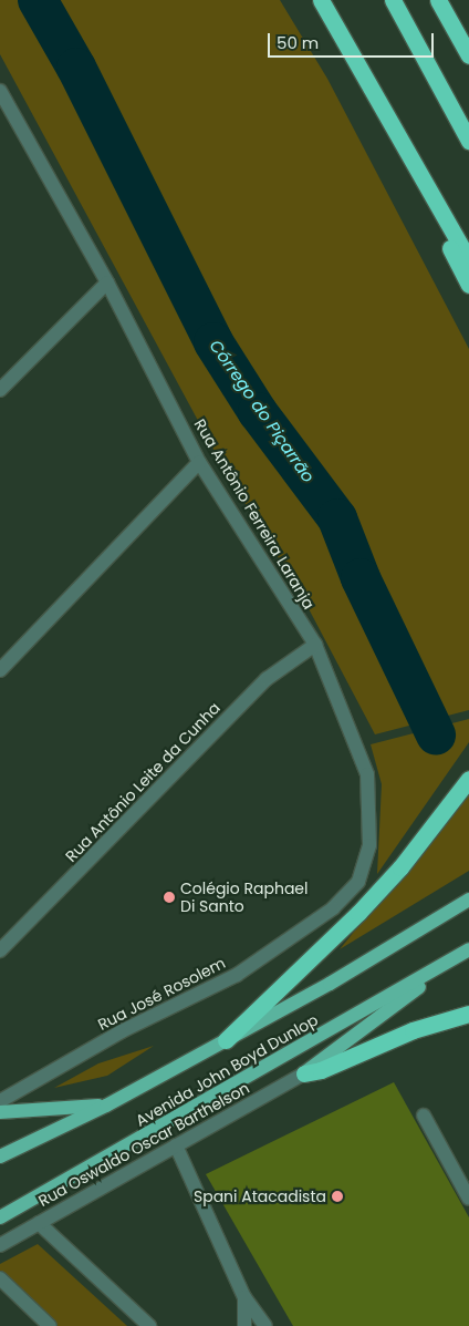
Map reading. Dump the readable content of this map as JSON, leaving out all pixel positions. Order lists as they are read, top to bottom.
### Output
{
  "streets": {
    "main road": ["Avenida John Boyd Dunlop"],
    "street": [
      "Rua Antônio Ferreira Laranja",
      "Rua Antônio Leite da Cunha",
      "Rua José Rosolem",
      "Rua Oswaldo Oscar Barthelson"
    ]
  },
  "crossings": [
    ["Rua Antônio Ferreira Laranja", "Rua Antônio Leite da Cunha"],
    ["Rua Antônio Ferreira Laranja", "Rua José Rosolem"]
  ],
  "water": ["Córrego do Piçarrão"],
  "places": ["Colégio Raphael Di Santo", "Spani Atacadista"],
  "scale_bar": "50 m"
}
